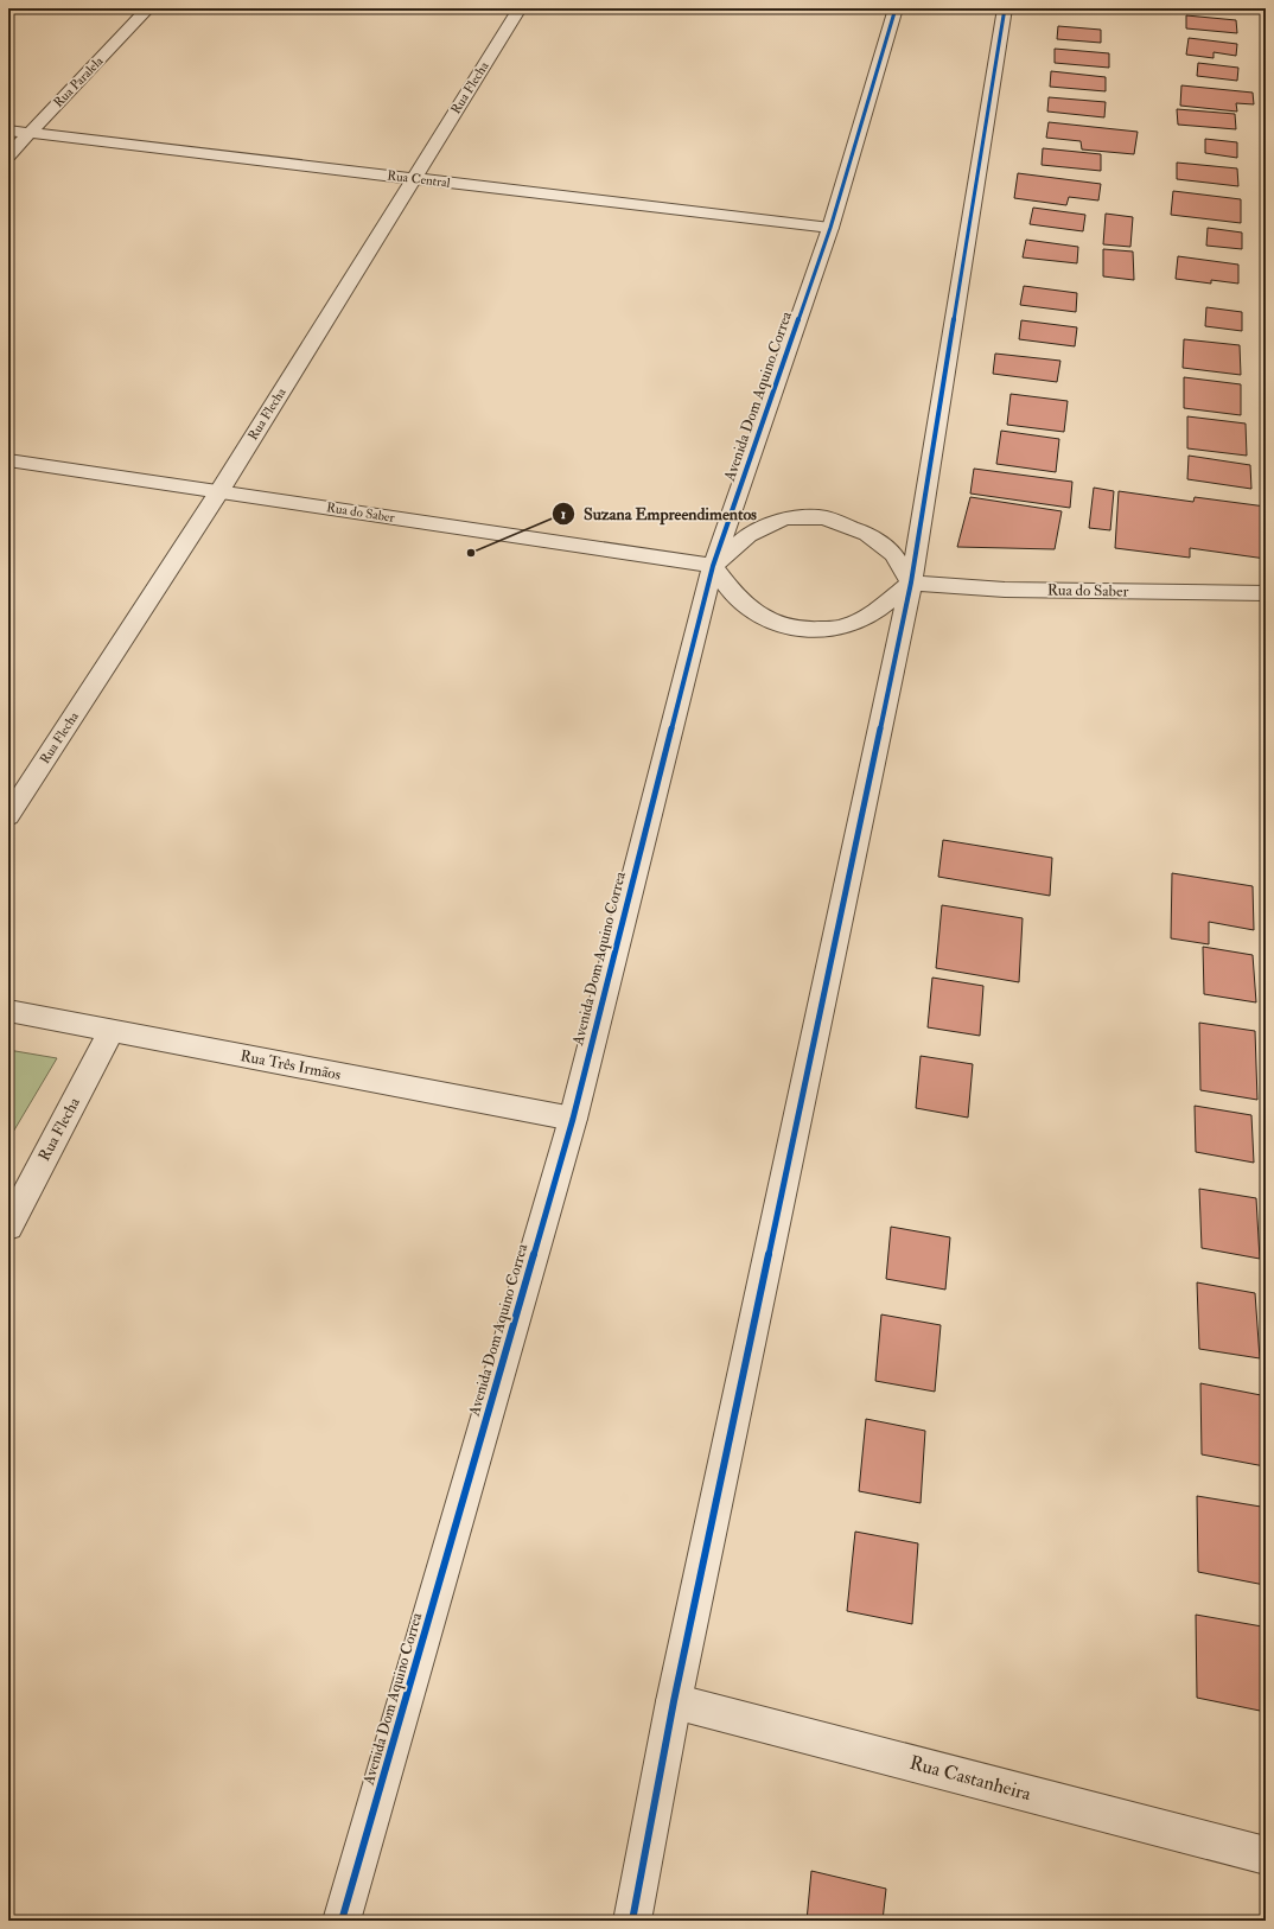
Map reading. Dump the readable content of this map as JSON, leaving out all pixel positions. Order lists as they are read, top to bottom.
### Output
{
  "streets": {
    "street": [
      "Rua Paralela",
      "Rua Flecha",
      "Rua Central",
      "Avenida Dom Aquino Correa",
      "Rua do Saber",
      "Rua Três Irmãos",
      "Rua Castanheira"
    ]
  },
  "crossings": [
    ["Rua Paralela", "Rua Central"],
    ["Rua Flecha", "Rua Central"],
    ["Rua Flecha", "Rua do Saber"],
    ["Rua Flecha", "Rua Três Irmãos"],
    ["Rua Central", "Avenida Dom Aquino Correa"],
    ["Avenida Dom Aquino Correa", "Rua do Saber"],
    ["Avenida Dom Aquino Correa", "Rua Três Irmãos"]
  ],
  "places": ["Suzana Empreendimentos"]
}
